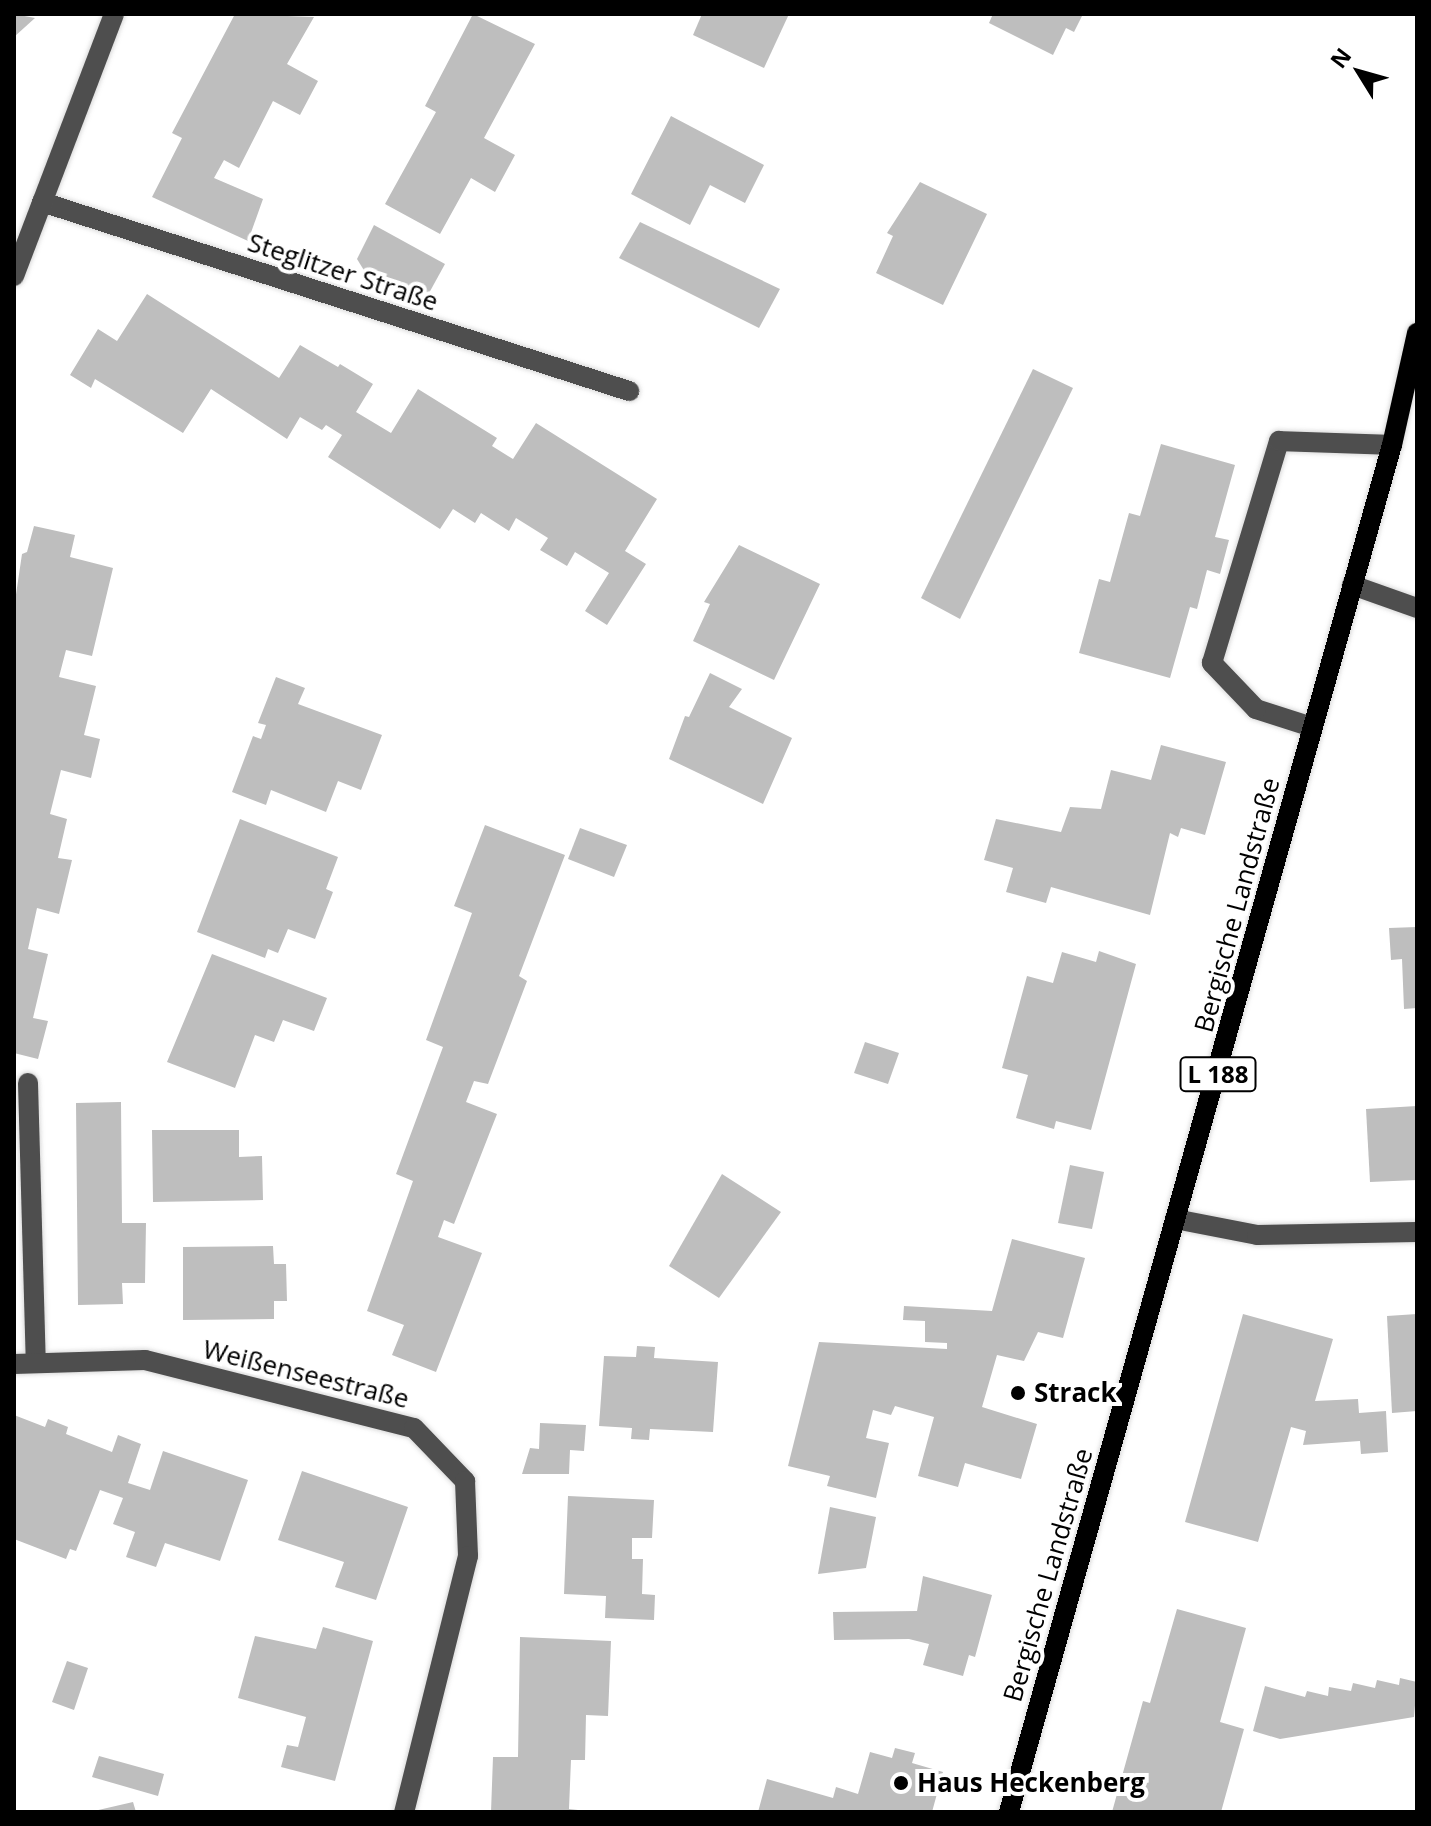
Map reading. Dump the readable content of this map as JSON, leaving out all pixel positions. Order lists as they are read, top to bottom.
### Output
{
  "streets": {
    "main road": ["Bergische Landstraße", "L 188"],
    "street": ["Steglitzer Straße", "Weißenseestraße"]
  },
  "places": ["Strack", "Haus Heckenberg"],
  "north": "top left"
}
